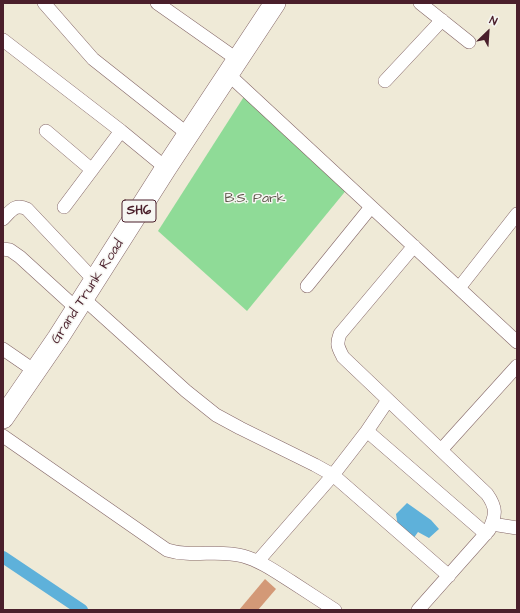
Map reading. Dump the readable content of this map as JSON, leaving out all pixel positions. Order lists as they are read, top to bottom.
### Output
{
  "streets": {
    "main road": ["SH6", "Grand Trunk Road"]
  },
  "parks": ["B.S. Park"],
  "north": "top right"
}
